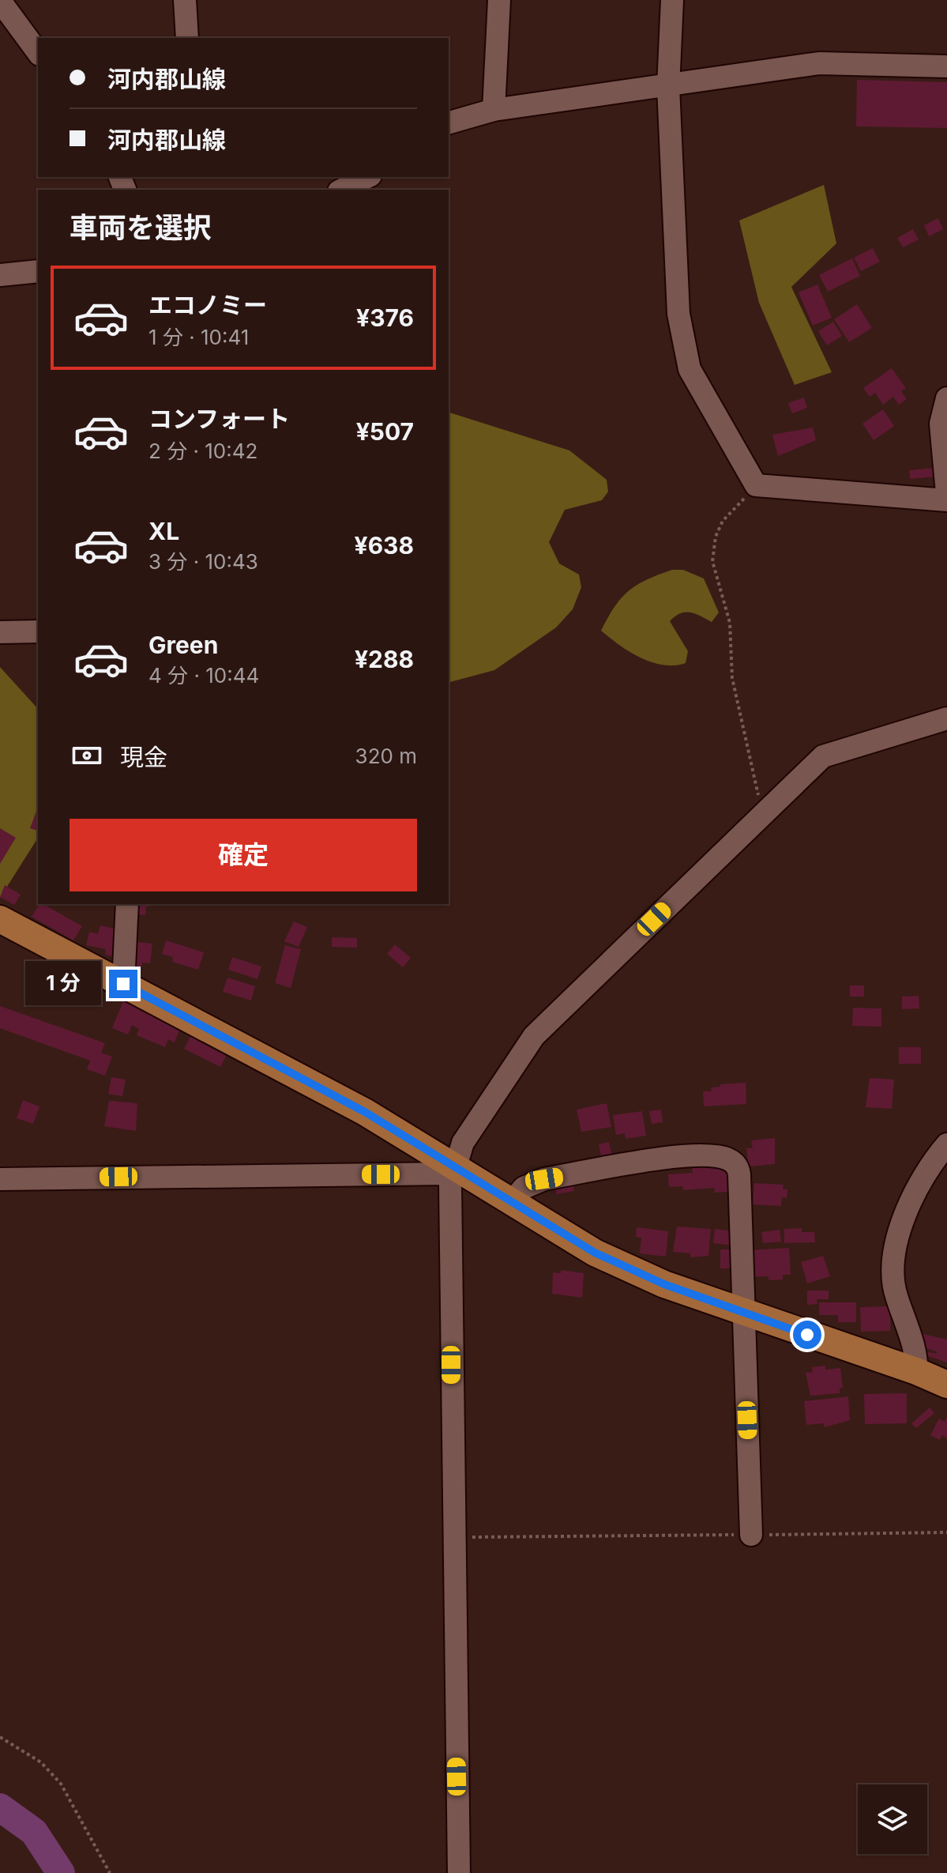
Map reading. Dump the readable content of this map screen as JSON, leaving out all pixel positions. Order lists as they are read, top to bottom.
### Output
{
  "page": {
    "banner": ["河内郡山線", "河内郡山線"],
    "heading": "車両を選択",
    "list": [
      {
        "name": "エコノミー",
        "note": "1 分 · 10:41",
        "value": "¥376"
      },
      {
        "name": "コンフォート",
        "note": "2 分 · 10:42",
        "value": "¥507"
      },
      {
        "name": "XL",
        "note": "3 分 · 10:43",
        "value": "¥638"
      },
      {
        "name": "Green",
        "note": "4 分 · 10:44",
        "value": "¥288"
      }
    ],
    "pay": ["現金", "320 m"],
    "buttons": "確定",
    "bubble": "1 分"
  }
}
